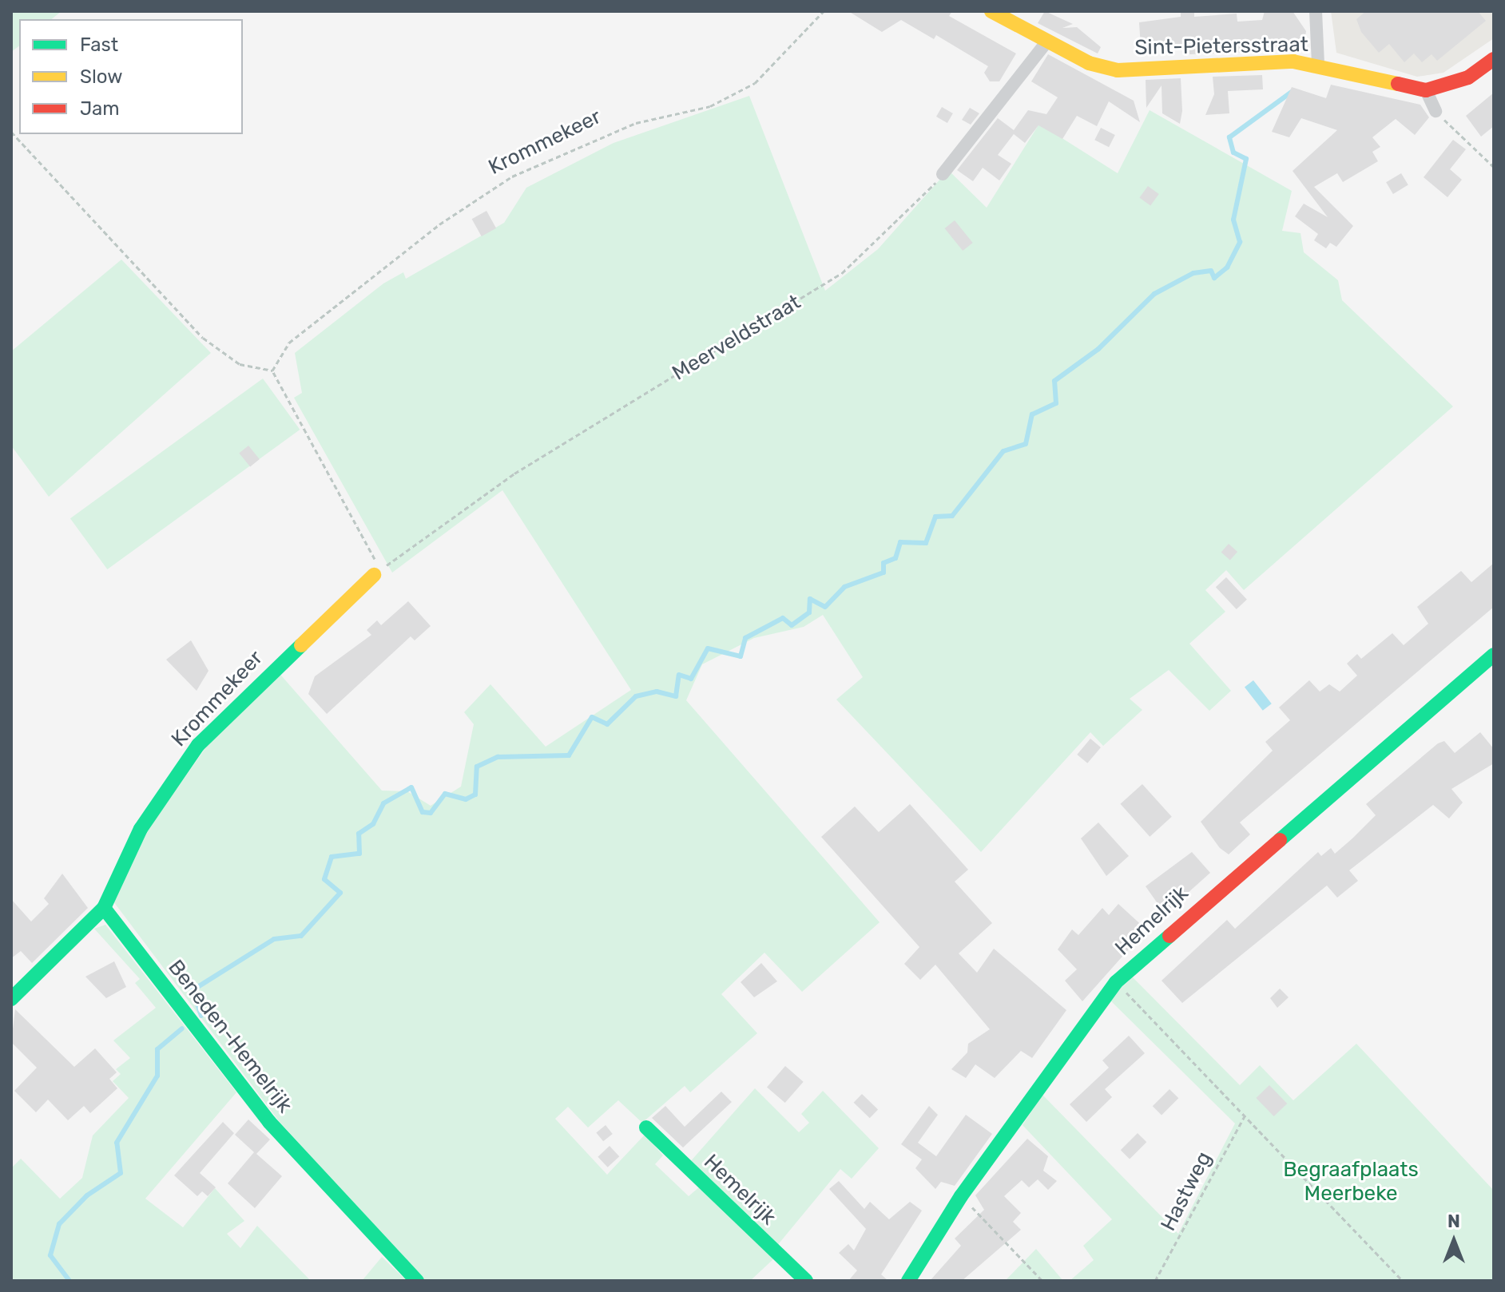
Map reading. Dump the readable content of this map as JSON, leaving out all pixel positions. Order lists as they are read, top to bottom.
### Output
{
  "streets": {
    "street": [
      "Sint-Pietersstraat",
      "Krommekeer",
      "Hemelrijk",
      "Beneden-Hemelrijk"
    ],
    "path": ["Meerveldstraat", "Hastweg"]
  },
  "crossings": [
    ["Krommekeer", "Meerveldstraat"],
    ["Krommekeer", "Beneden-Hemelrijk"]
  ],
  "parks": ["Begraafplaats Meerbeke"],
  "legend": ["Fast", "Slow", "Jam"],
  "north": "top"
}
